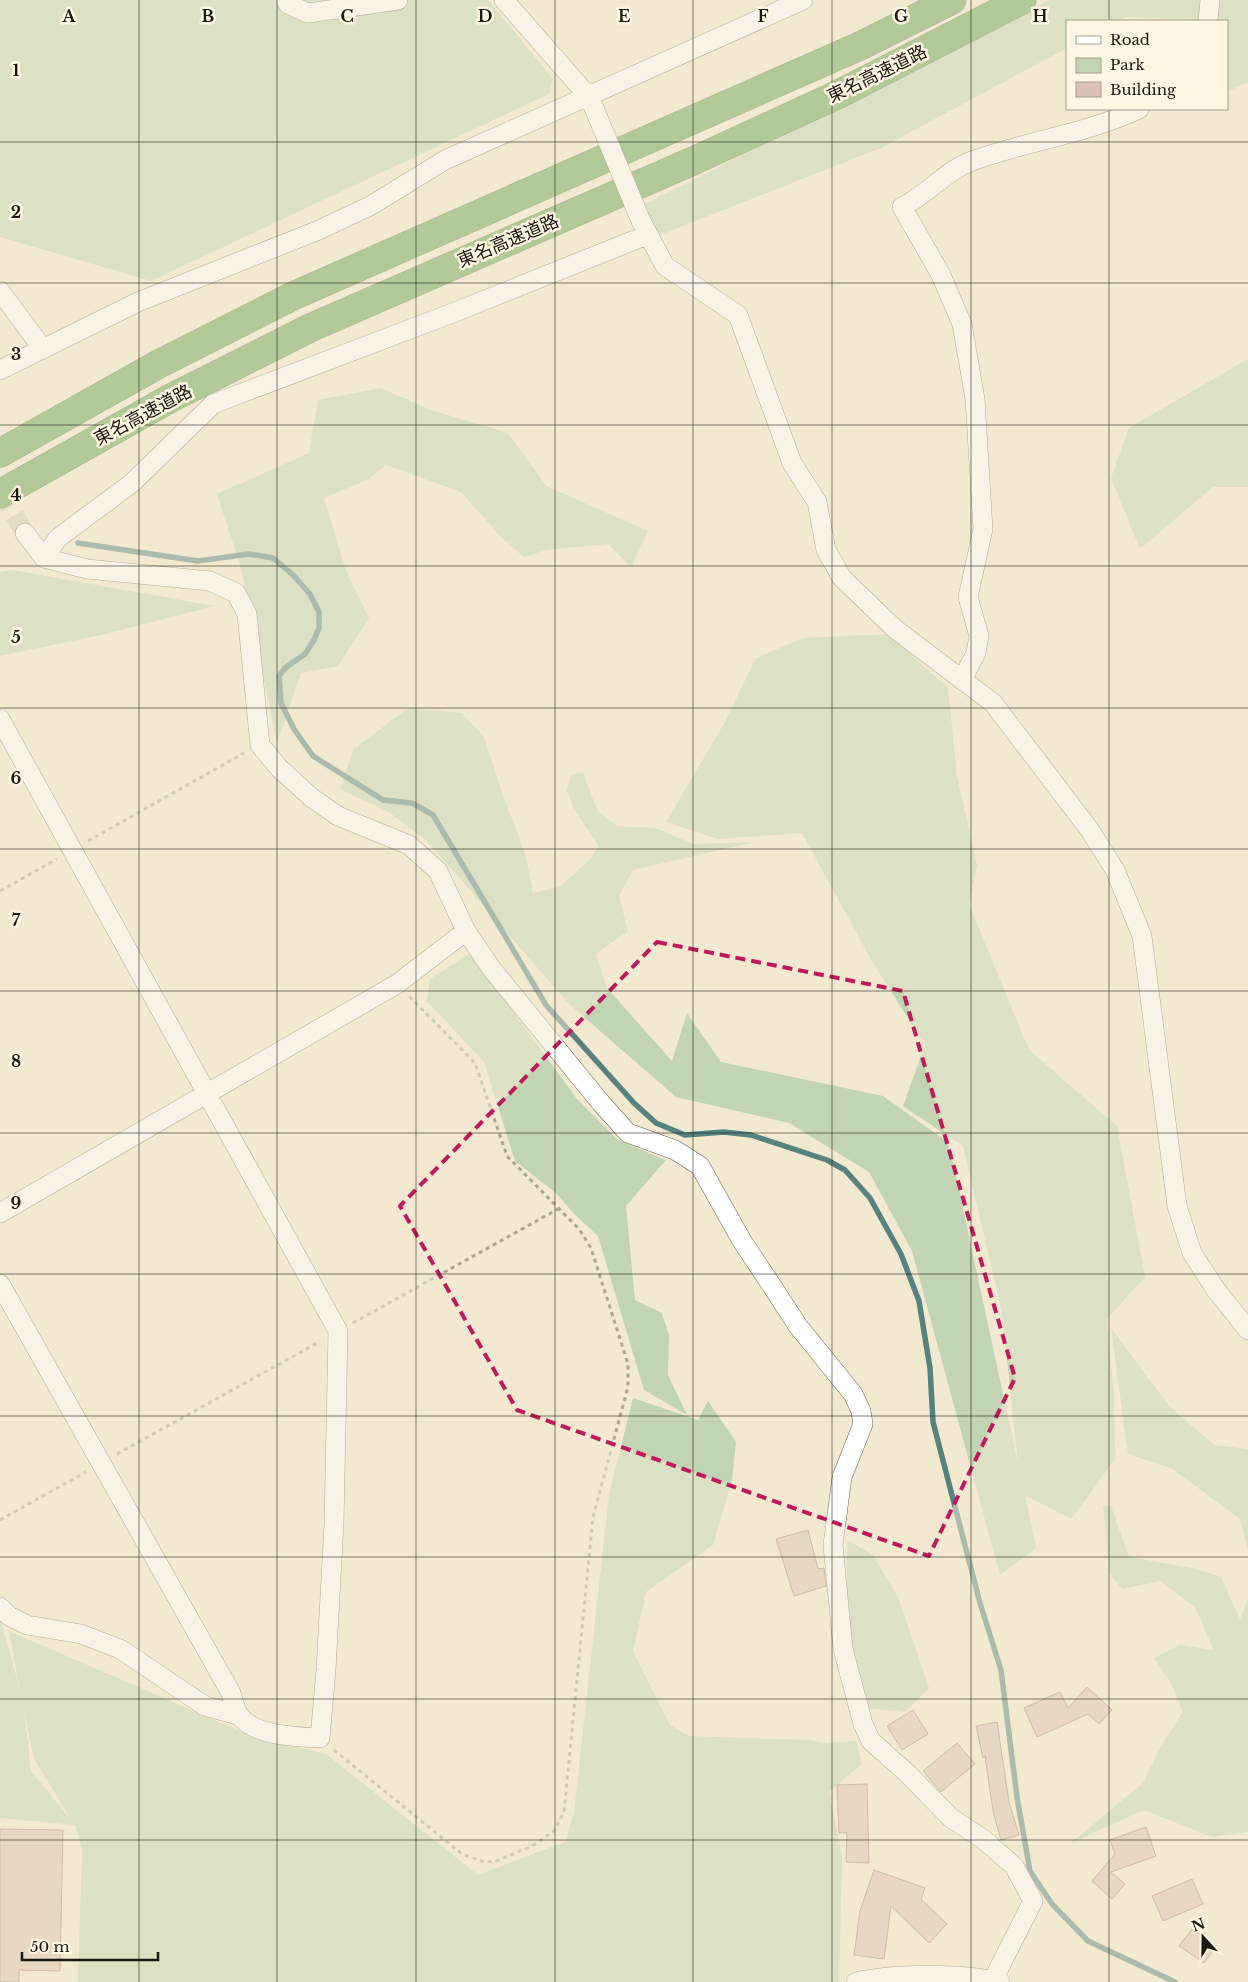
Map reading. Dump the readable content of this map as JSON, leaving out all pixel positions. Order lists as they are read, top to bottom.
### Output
{
  "streets": {
    "highway": ["東名高速道路"]
  },
  "legend": ["Road", "Park", "Building"],
  "scale_bar": "50 m",
  "north": "top",
  "grid": {
    "columns": [
      "A",
      "B",
      "C",
      "D",
      "E",
      "F",
      "G",
      "H"
    ],
    "rows": [
      "1",
      "2",
      "3",
      "4",
      "5",
      "6",
      "7",
      "8",
      "9"
    ]
  }
}
